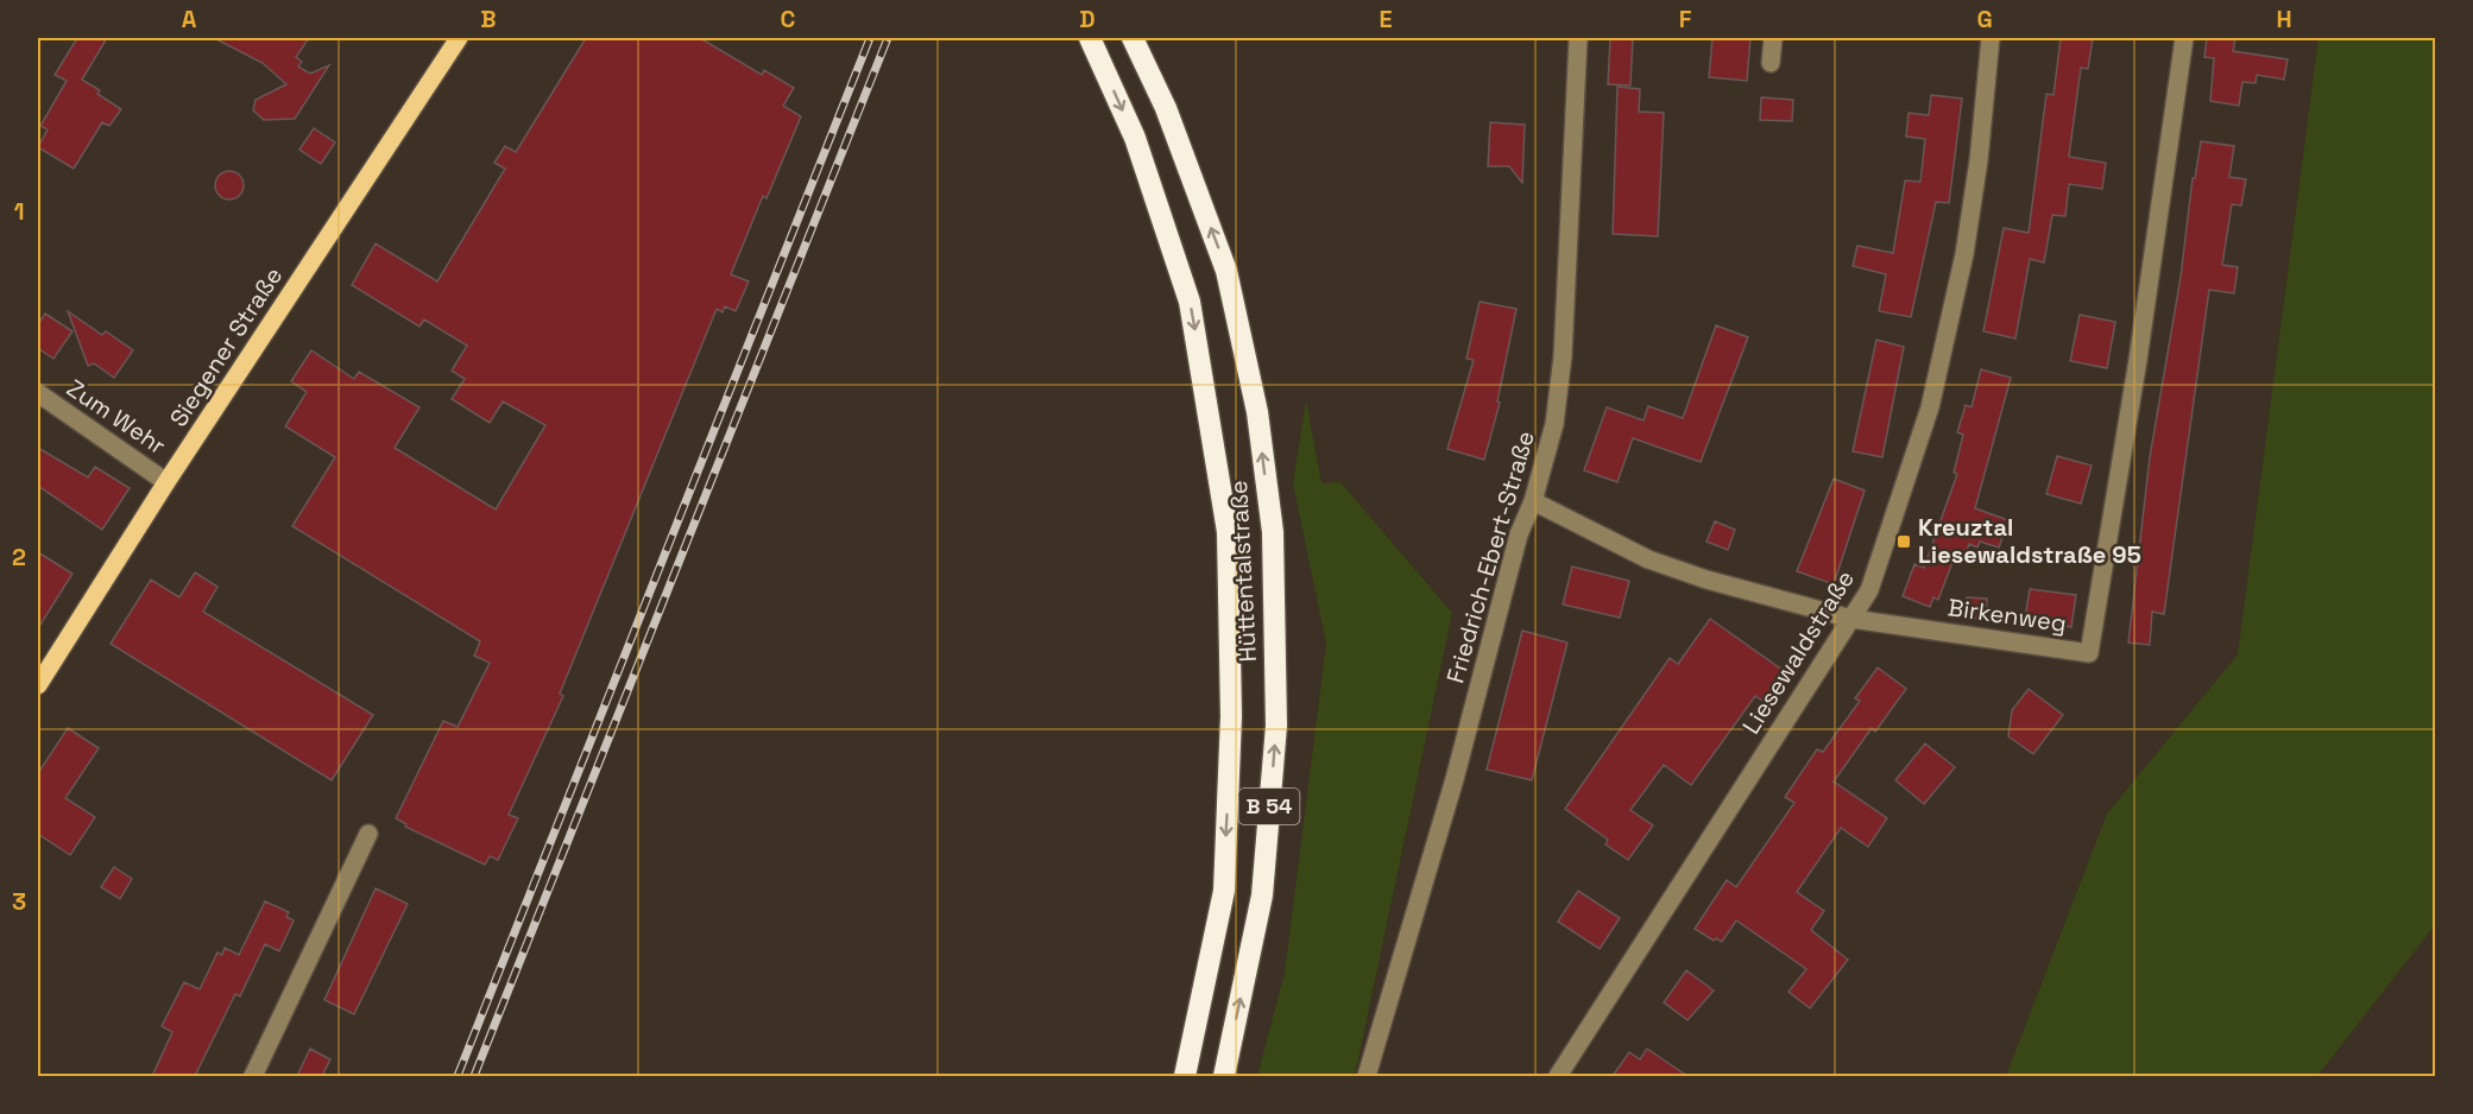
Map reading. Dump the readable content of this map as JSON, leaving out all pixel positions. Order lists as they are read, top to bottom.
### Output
{
  "streets": {
    "highway": ["Hüttentalstraße", "B 54"],
    "main road": ["Siegener Straße"],
    "street": [
      "Zum Wehr",
      "Friedrich-Ebert-Straße",
      "Birkenweg",
      "Liesewaldstraße"
    ]
  },
  "crossings": [
    ["Siegener Straße", "Zum Wehr"],
    ["Friedrich-Ebert-Straße", "Birkenweg"],
    ["Birkenweg", "Liesewaldstraße"]
  ],
  "places": {
    "transit": ["Kreuztal Liesewaldstraße 95"]
  },
  "grid": {
    "columns": [
      "A",
      "B",
      "C",
      "D",
      "E",
      "F",
      "G",
      "H"
    ],
    "rows": ["1", "2", "3"]
  }
}
